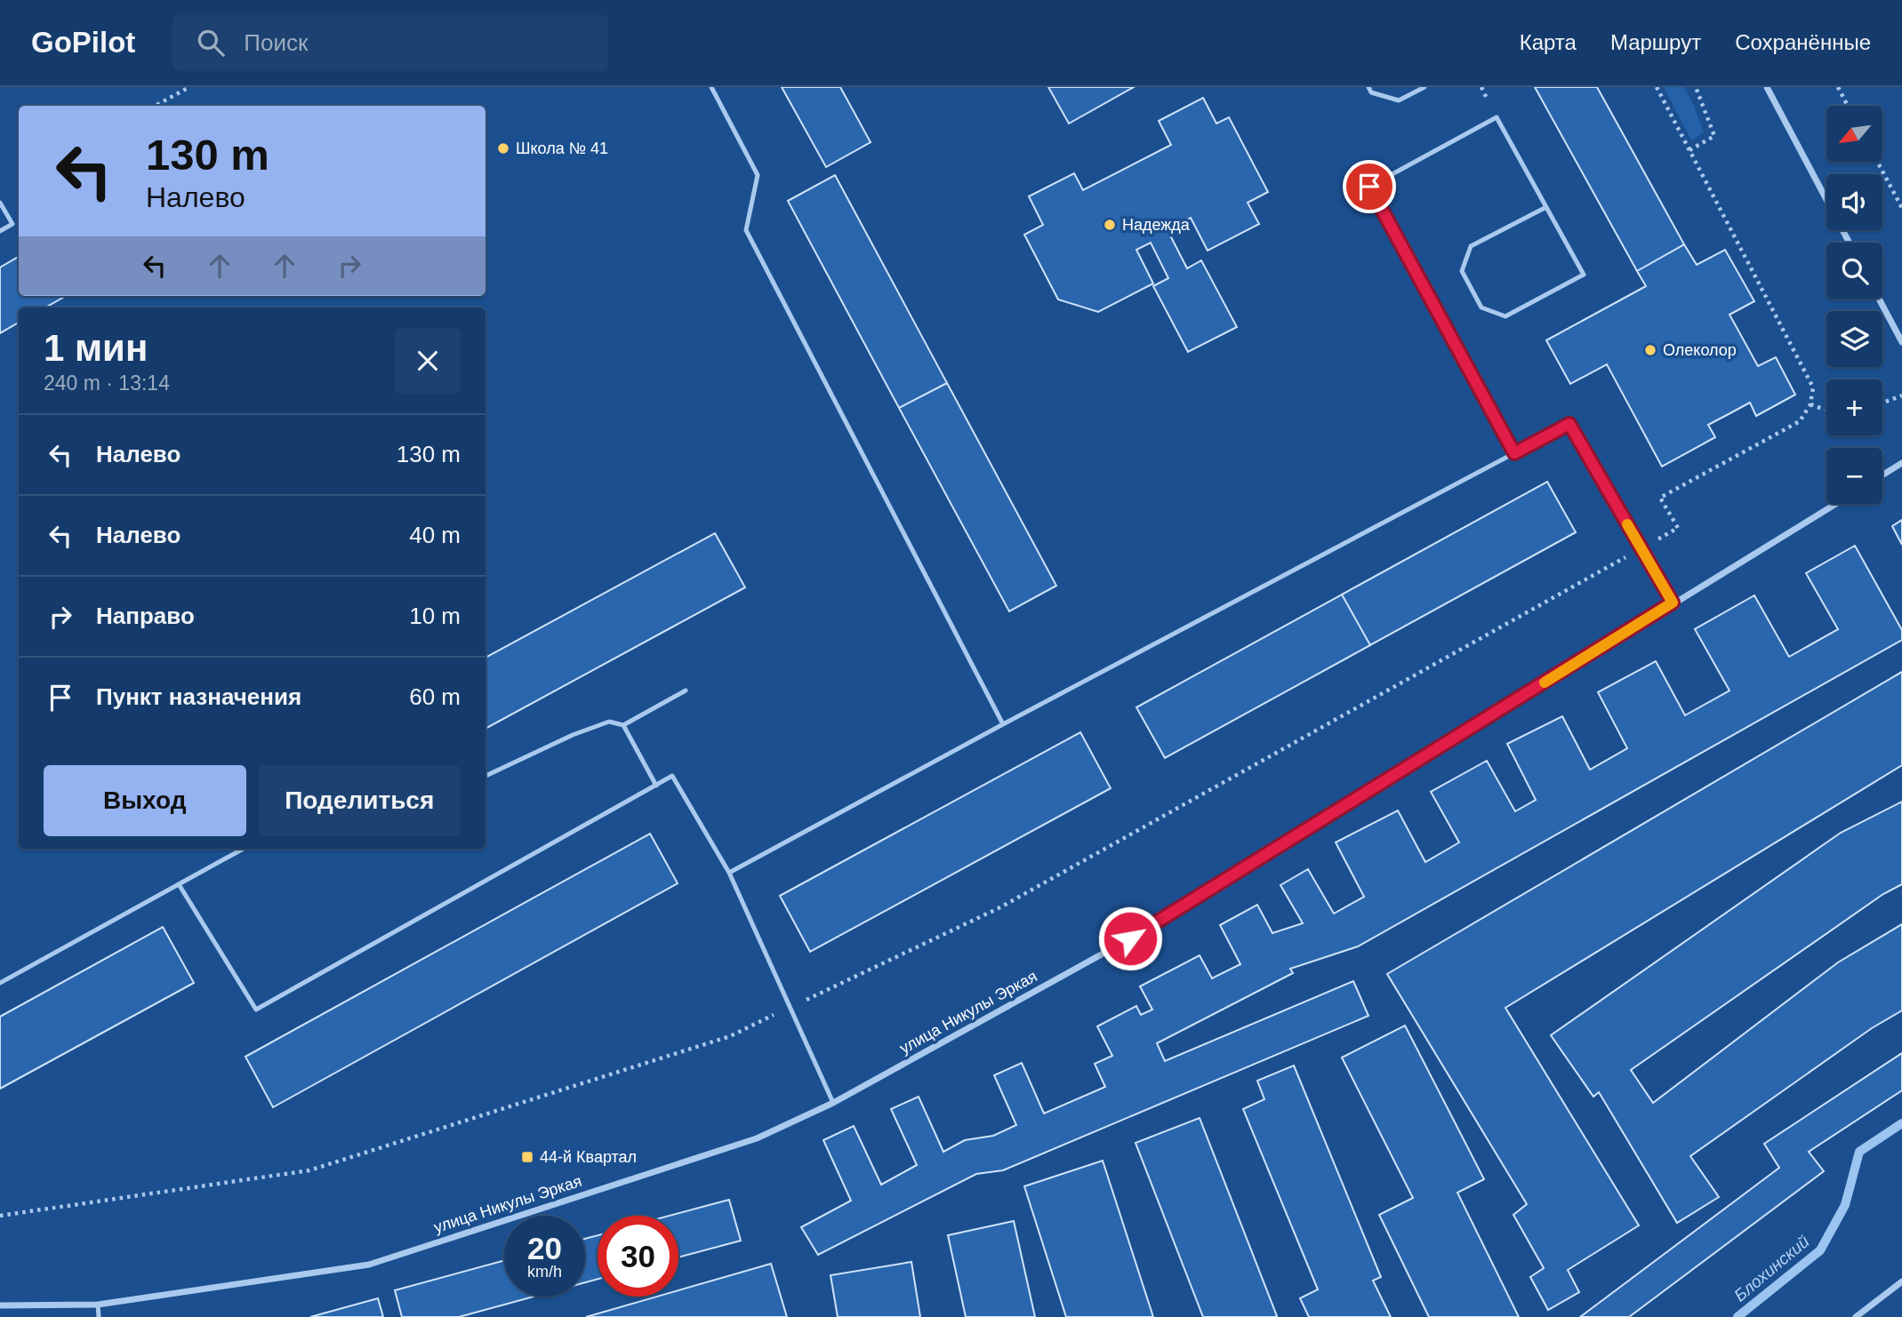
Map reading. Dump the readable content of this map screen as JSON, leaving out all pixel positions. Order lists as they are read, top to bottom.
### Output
{
  "streets": {
    "street": ["улица Никулы Эркая"]
  },
  "water": ["Блохинский"],
  "places": {
    "other": ["Школа № 41", "Надежда", "Олеколор"],
    "transit": ["44-й Квартал"]
  },
  "north": "bottom left",
  "page": {
    "header": "GoPilot",
    "search": "Поиск",
    "nav": ["Карта", "Маршрут", "Сохранённые"],
    "map_buttons": ["+", "−"],
    "turn": ["130 m", "Налево"],
    "heading": ["1 мин", "240 m · 13:14"],
    "list": [
      {
        "name": "Налево",
        "value": "130 m"
      },
      {
        "name": "Налево",
        "value": "40 m"
      },
      {
        "name": "Направо",
        "value": "10 m"
      },
      {
        "name": "Пункт назначения",
        "value": "60 m"
      }
    ],
    "buttons": ["Выход", "Поделиться"],
    "speed": "20 km/h",
    "limit": "30"
  }
}
